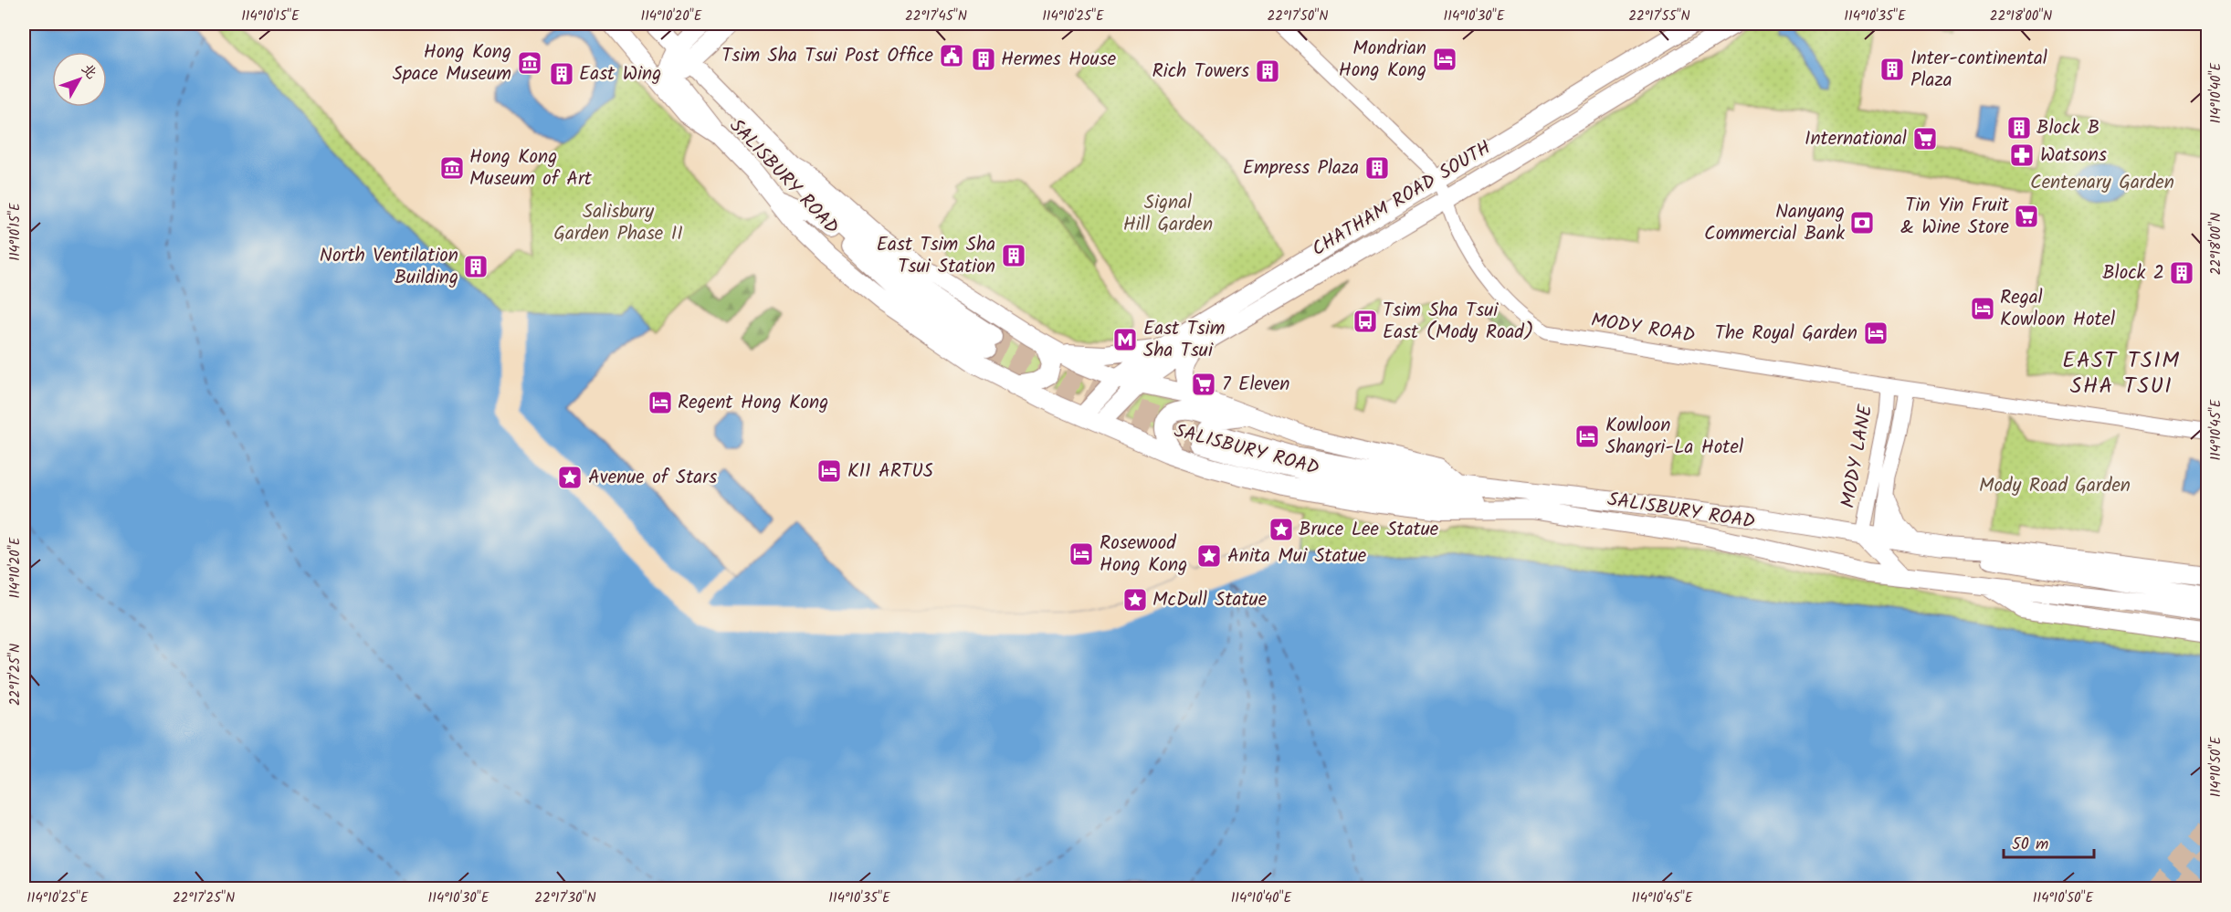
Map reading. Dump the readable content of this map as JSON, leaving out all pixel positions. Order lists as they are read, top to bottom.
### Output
{
  "streets": {
    "main road": ["SALISBURY ROAD", "CHATHAM ROAD SOUTH"],
    "street": ["MODY ROAD", "MODY LANE"]
  },
  "crossings": [
    ["SALISBURY ROAD", "CHATHAM ROAD SOUTH"],
    ["SALISBURY ROAD", "MODY LANE"],
    ["CHATHAM ROAD SOUTH", "MODY ROAD"],
    ["MODY ROAD", "MODY LANE"]
  ],
  "districts": ["EAST TSIM SHA TSUI"],
  "parks": [
    "Centenary Garden",
    "Signal Hill Garden",
    "Salisbury Garden Phase II",
    "Mody Road Garden"
  ],
  "places": {
    "public building": ["Tsim Sha Tsui Post Office"],
    "building": [
      "Hermes House",
      "Inter-continental Plaza",
      "Rich Towers",
      "East Wing",
      "Block B",
      "Empress Plaza",
      "East Tsim Sha Tsui Station",
      "North Ventilation Building",
      "Block 2"
    ],
    "hotel": [
      "Mondrian Hong Kong",
      "Regal Kowloon Hotel",
      "The Royal Garden",
      "Regent Hong Kong",
      "Kowloon Shangri-La Hotel",
      "K11 ARTUS",
      "Rosewood Hong Kong"
    ],
    "museum": ["Hong Kong Space Museum", "Hong Kong Museum of Art"],
    "supermarket": ["International", "Tin Yin Fruit & Wine Store", "7 Eleven"],
    "pharmacy": ["Watsons"],
    "bank": ["Nanyang Commercial Bank"],
    "bus stop": ["Tsim Sha Tsui East (Mody Road)"],
    "metro station": ["East Tsim Sha Tsui"],
    "place": [
      "Avenue of Stars",
      "Bruce Lee Statue",
      "Anita Mui Statue",
      "McDull Statue"
    ]
  },
  "scale_bar": "50 m",
  "north": "top right",
  "coordinates": [
    "114°10'15\"E",
    "114°10'20\"E",
    "22°17'45\"N",
    "114°10'25\"E",
    "22°17'50\"N",
    "114°10'30\"E",
    "22°17'55\"N",
    "114°10'35\"E",
    "22°18'00\"N",
    "114°10'40\"E",
    "114°10'45\"E",
    "22°17'25\"N",
    "114°10'50\"E",
    "22°17'30\"N"
  ]
}
